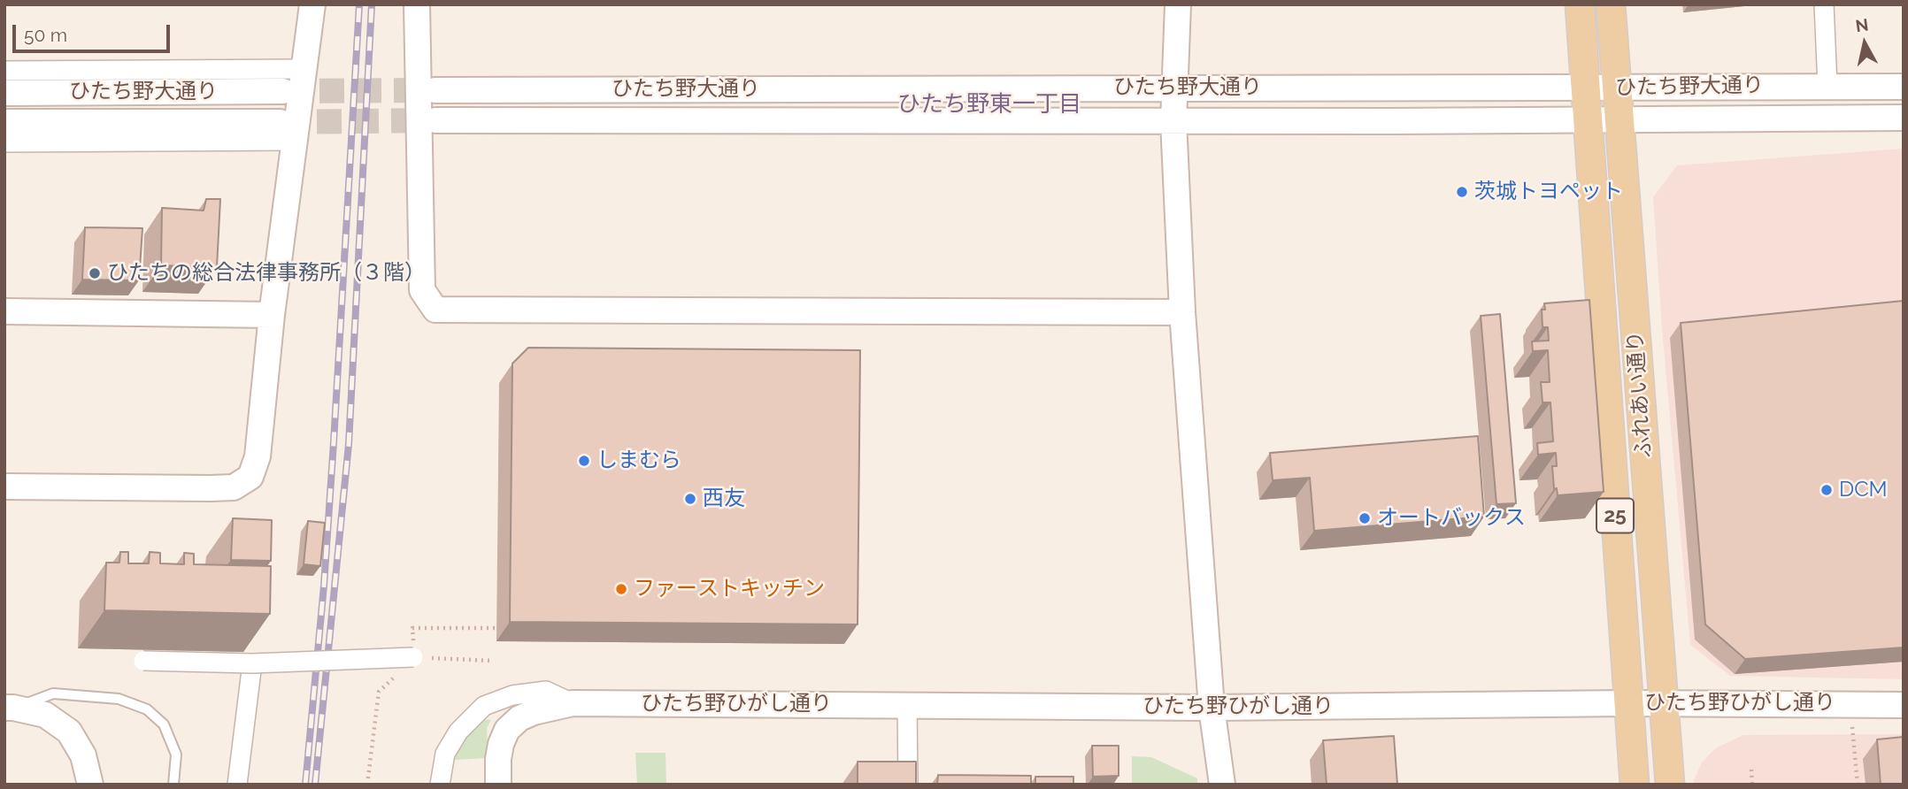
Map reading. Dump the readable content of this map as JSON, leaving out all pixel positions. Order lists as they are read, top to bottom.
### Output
{
  "streets": {
    "main road": ["ふれあい通り", "25"],
    "street": ["ひたち野大通り", "ひたち野ひがし通り"]
  },
  "crossings": [
    ["ひたち野大通り", "ふれあい通り"],
    ["ふれあい通り", "ひたち野ひがし通り"]
  ],
  "districts": ["ひたち野東一丁目"],
  "places": [
    "茨城トヨペット",
    "ひたちの総合法律事務所（３階）",
    "しまむら",
    "DCM",
    "西友",
    "オートバックス",
    "ファーストキッチン"
  ],
  "scale_bar": "50 m",
  "north": "top"
}
